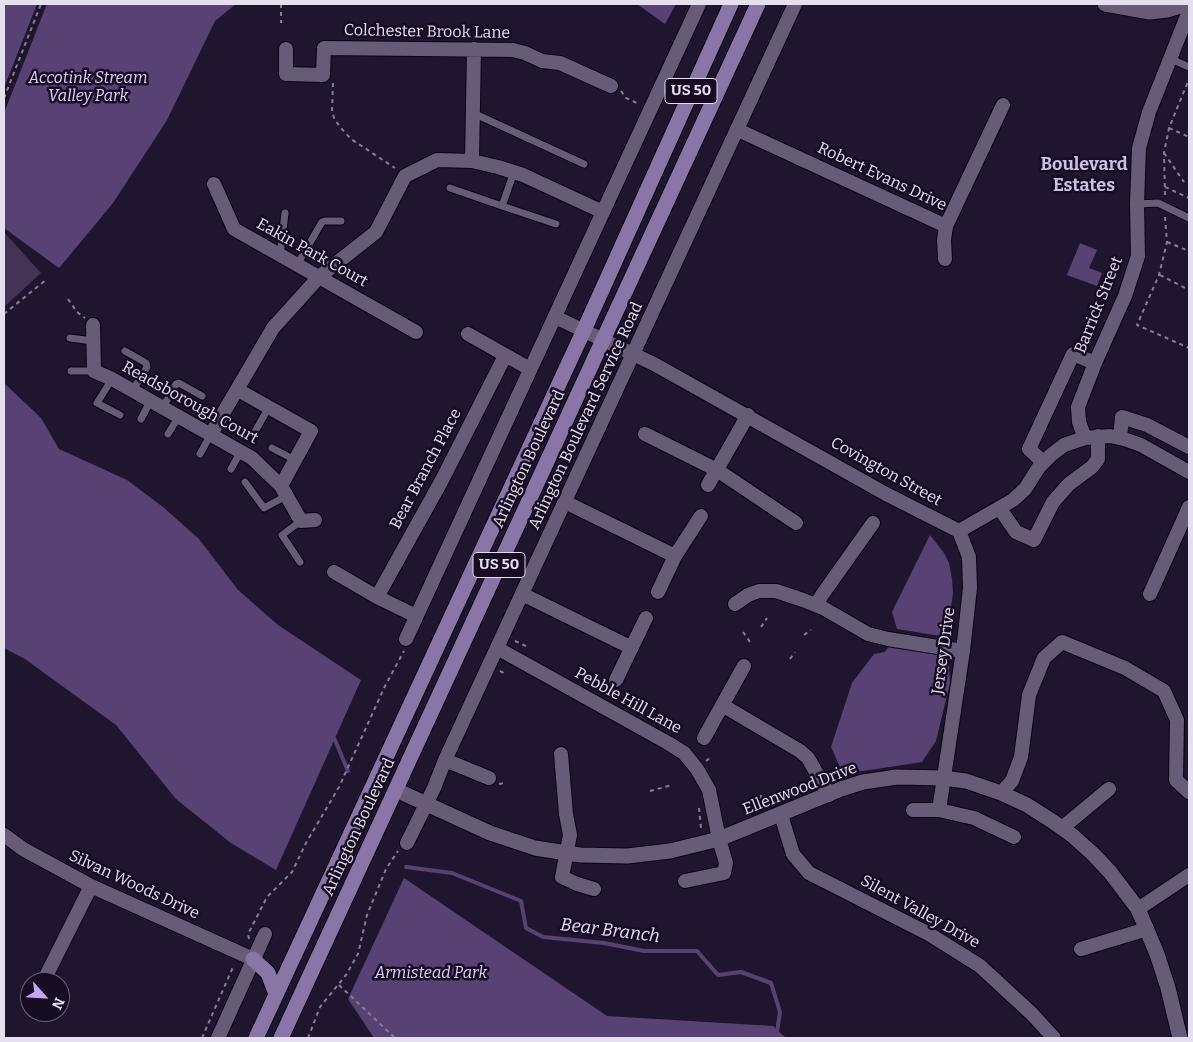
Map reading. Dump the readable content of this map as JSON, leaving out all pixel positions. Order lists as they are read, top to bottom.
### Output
{
  "streets": {
    "main road": ["US 50", "Arlington Boulevard"],
    "street": [
      "Colchester Brook Lane",
      "Robert Evans Drive",
      "Eakin Park Court",
      "Barrick Street",
      "Readsborough Court",
      "Arlington Boulevard Service Road",
      "Bear Branch Place",
      "Covington Street",
      "Jersey Drive",
      "Pebble Hill Lane",
      "Ellenwood Drive",
      "Silvan Woods Drive",
      "Silent Valley Drive"
    ]
  },
  "crossings": [
    ["Robert Evans Drive", "Arlington Boulevard Service Road"],
    ["Arlington Boulevard Service Road", "Covington Street"],
    ["Arlington Boulevard Service Road", "Pebble Hill Lane"],
    ["Arlington Boulevard Service Road", "Ellenwood Drive"],
    ["Arlington Boulevard", "Covington Street"],
    ["Arlington Boulevard", "Ellenwood Drive"],
    ["Covington Street", "Jersey Drive"],
    ["Jersey Drive", "Ellenwood Drive"],
    ["Pebble Hill Lane", "Ellenwood Drive"],
    ["Ellenwood Drive", "Silent Valley Drive"]
  ],
  "districts": ["Boulevard Estates"],
  "water": ["Bear Branch"],
  "parks": ["Accotink Stream Valley Park", "Armistead Park"],
  "north": "bottom right"
}
